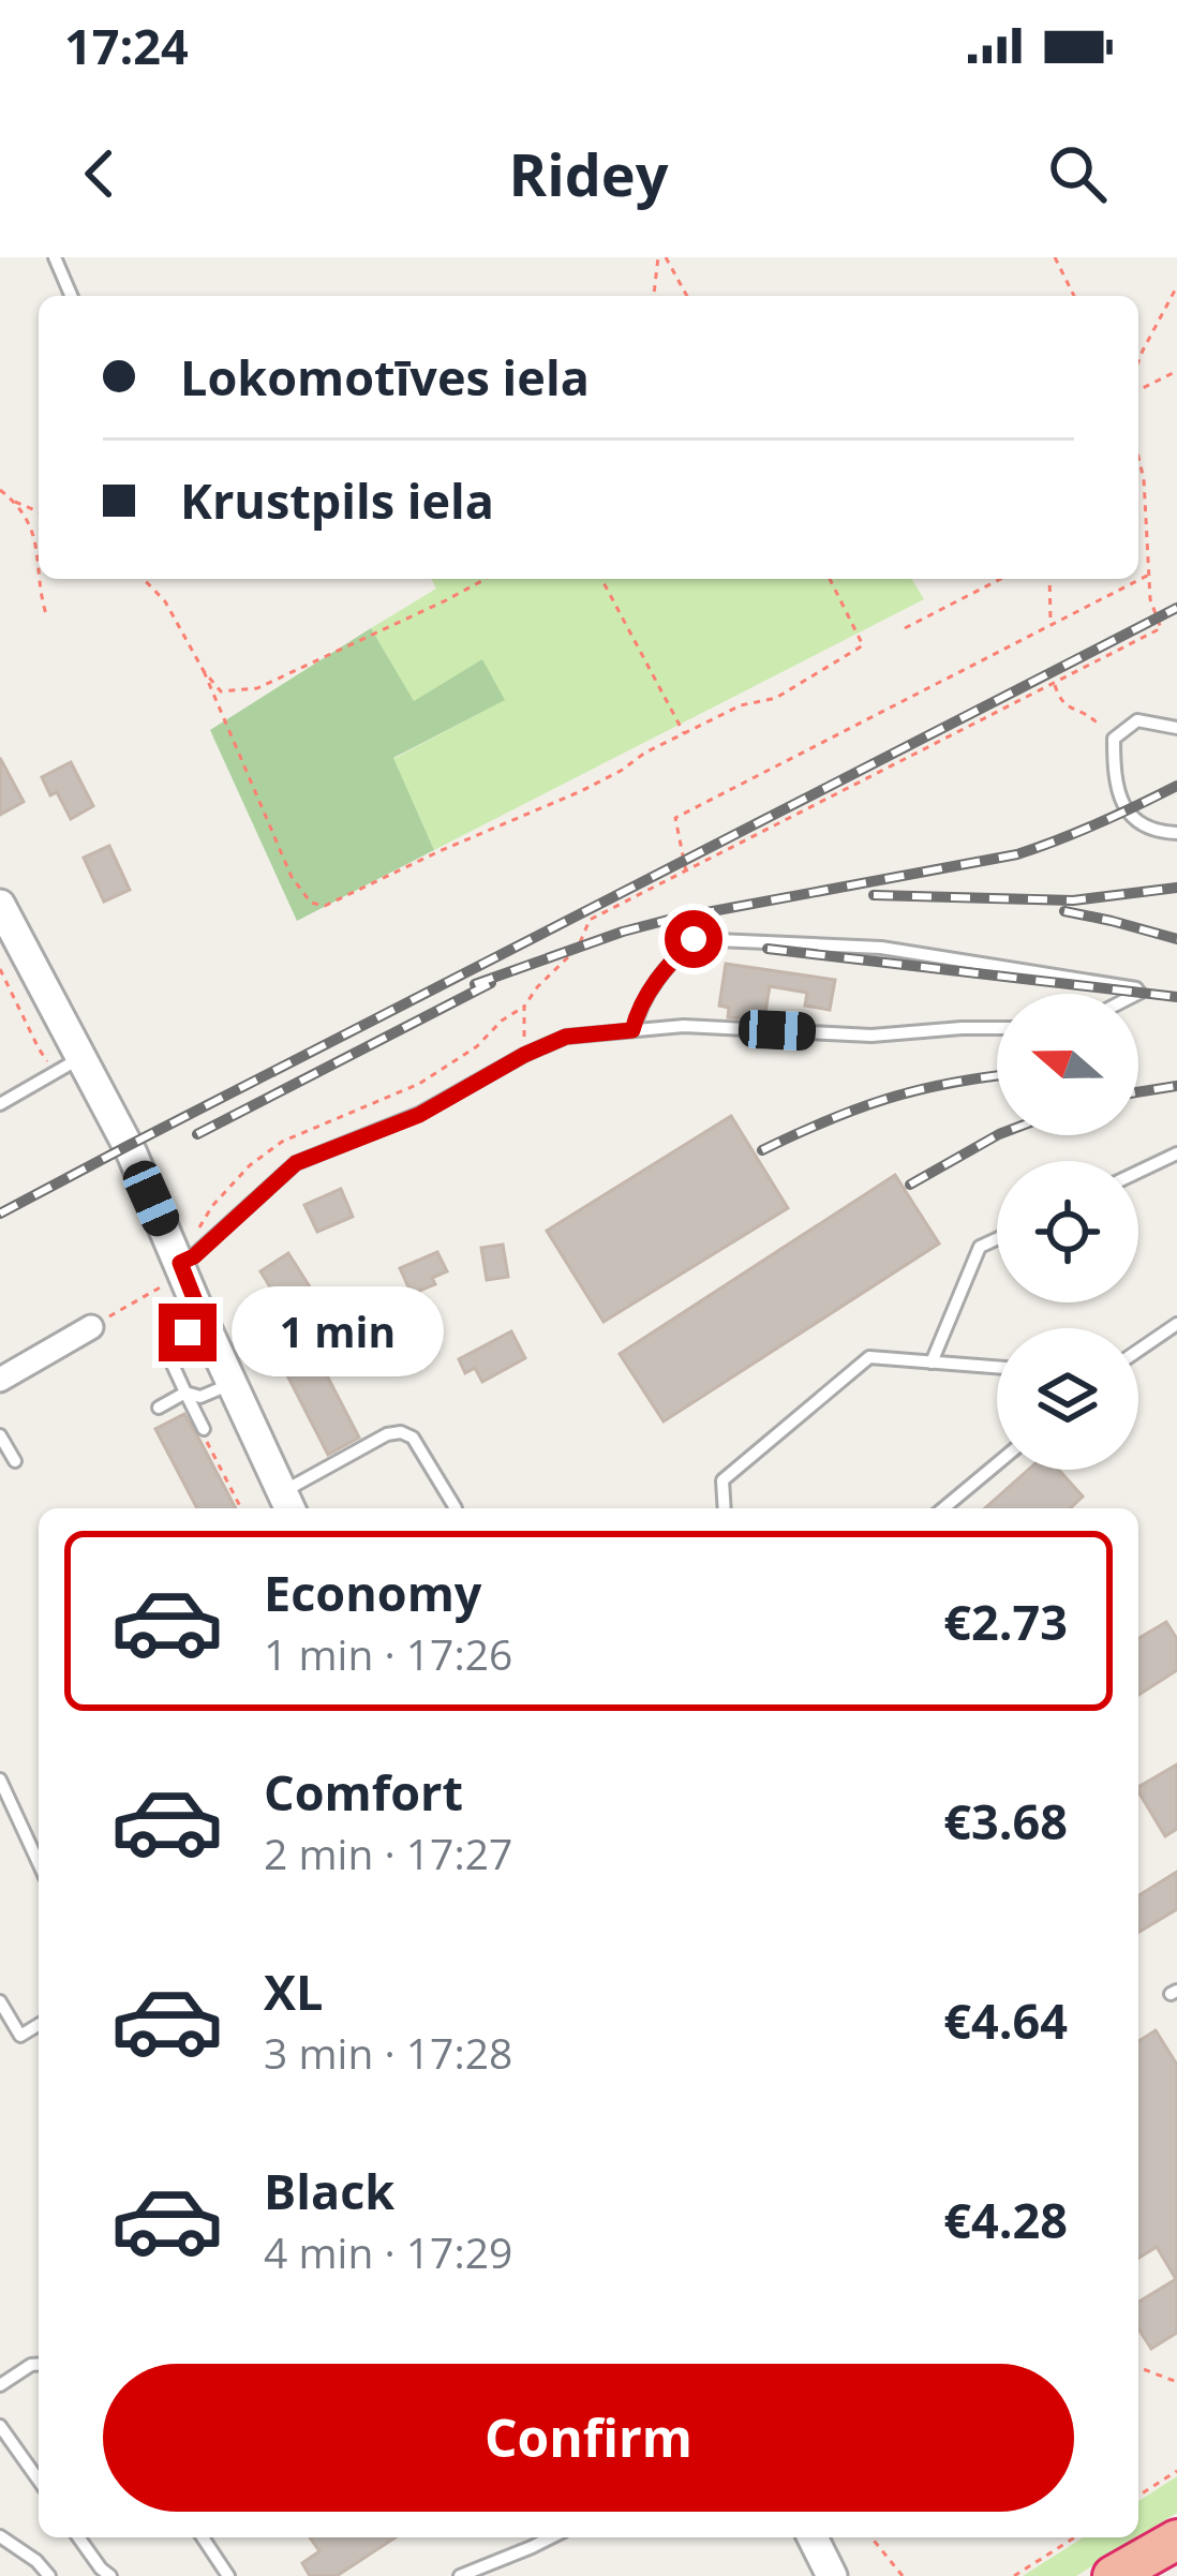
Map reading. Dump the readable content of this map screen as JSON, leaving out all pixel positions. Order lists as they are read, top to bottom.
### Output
{
  "north": "left",
  "page": {
    "status": "17:24",
    "header": "Ridey",
    "banner": ["Lokomotīves iela", "Krustpils iela"],
    "bubble": "1 min",
    "list": [
      {
        "name": "Economy",
        "note": "1 min · 17:26",
        "value": "€2.73"
      },
      {
        "name": "Comfort",
        "note": "2 min · 17:27",
        "value": "€3.68"
      },
      {
        "name": "XL",
        "note": "3 min · 17:28",
        "value": "€4.64"
      },
      {
        "name": "Black",
        "note": "4 min · 17:29",
        "value": "€4.28"
      }
    ],
    "buttons": "Confirm"
  }
}
